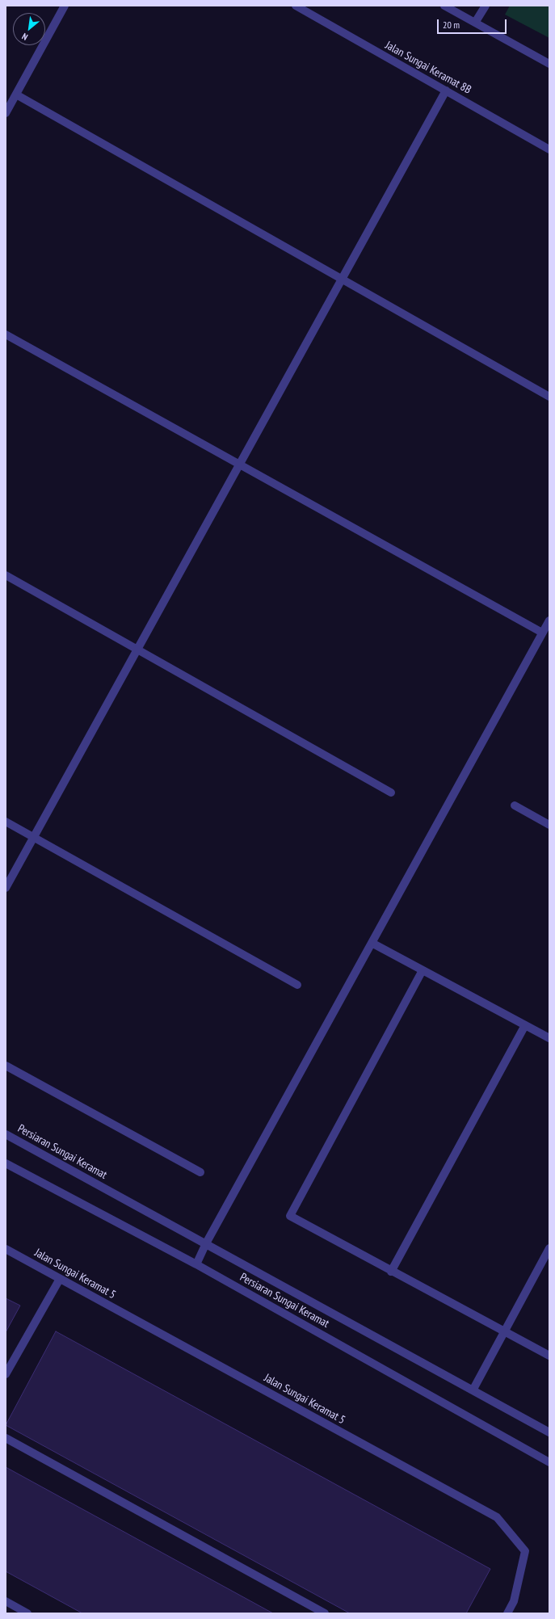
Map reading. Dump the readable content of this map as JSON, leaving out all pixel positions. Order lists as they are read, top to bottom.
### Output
{
  "streets": {
    "street": ["Jalan Sungai Keramat 8B", "Persiaran Sungai Keramat", "Jalan Sungai Keramat 5"]
  },
  "scale_bar": "20 m",
  "north": "bottom left"
}
